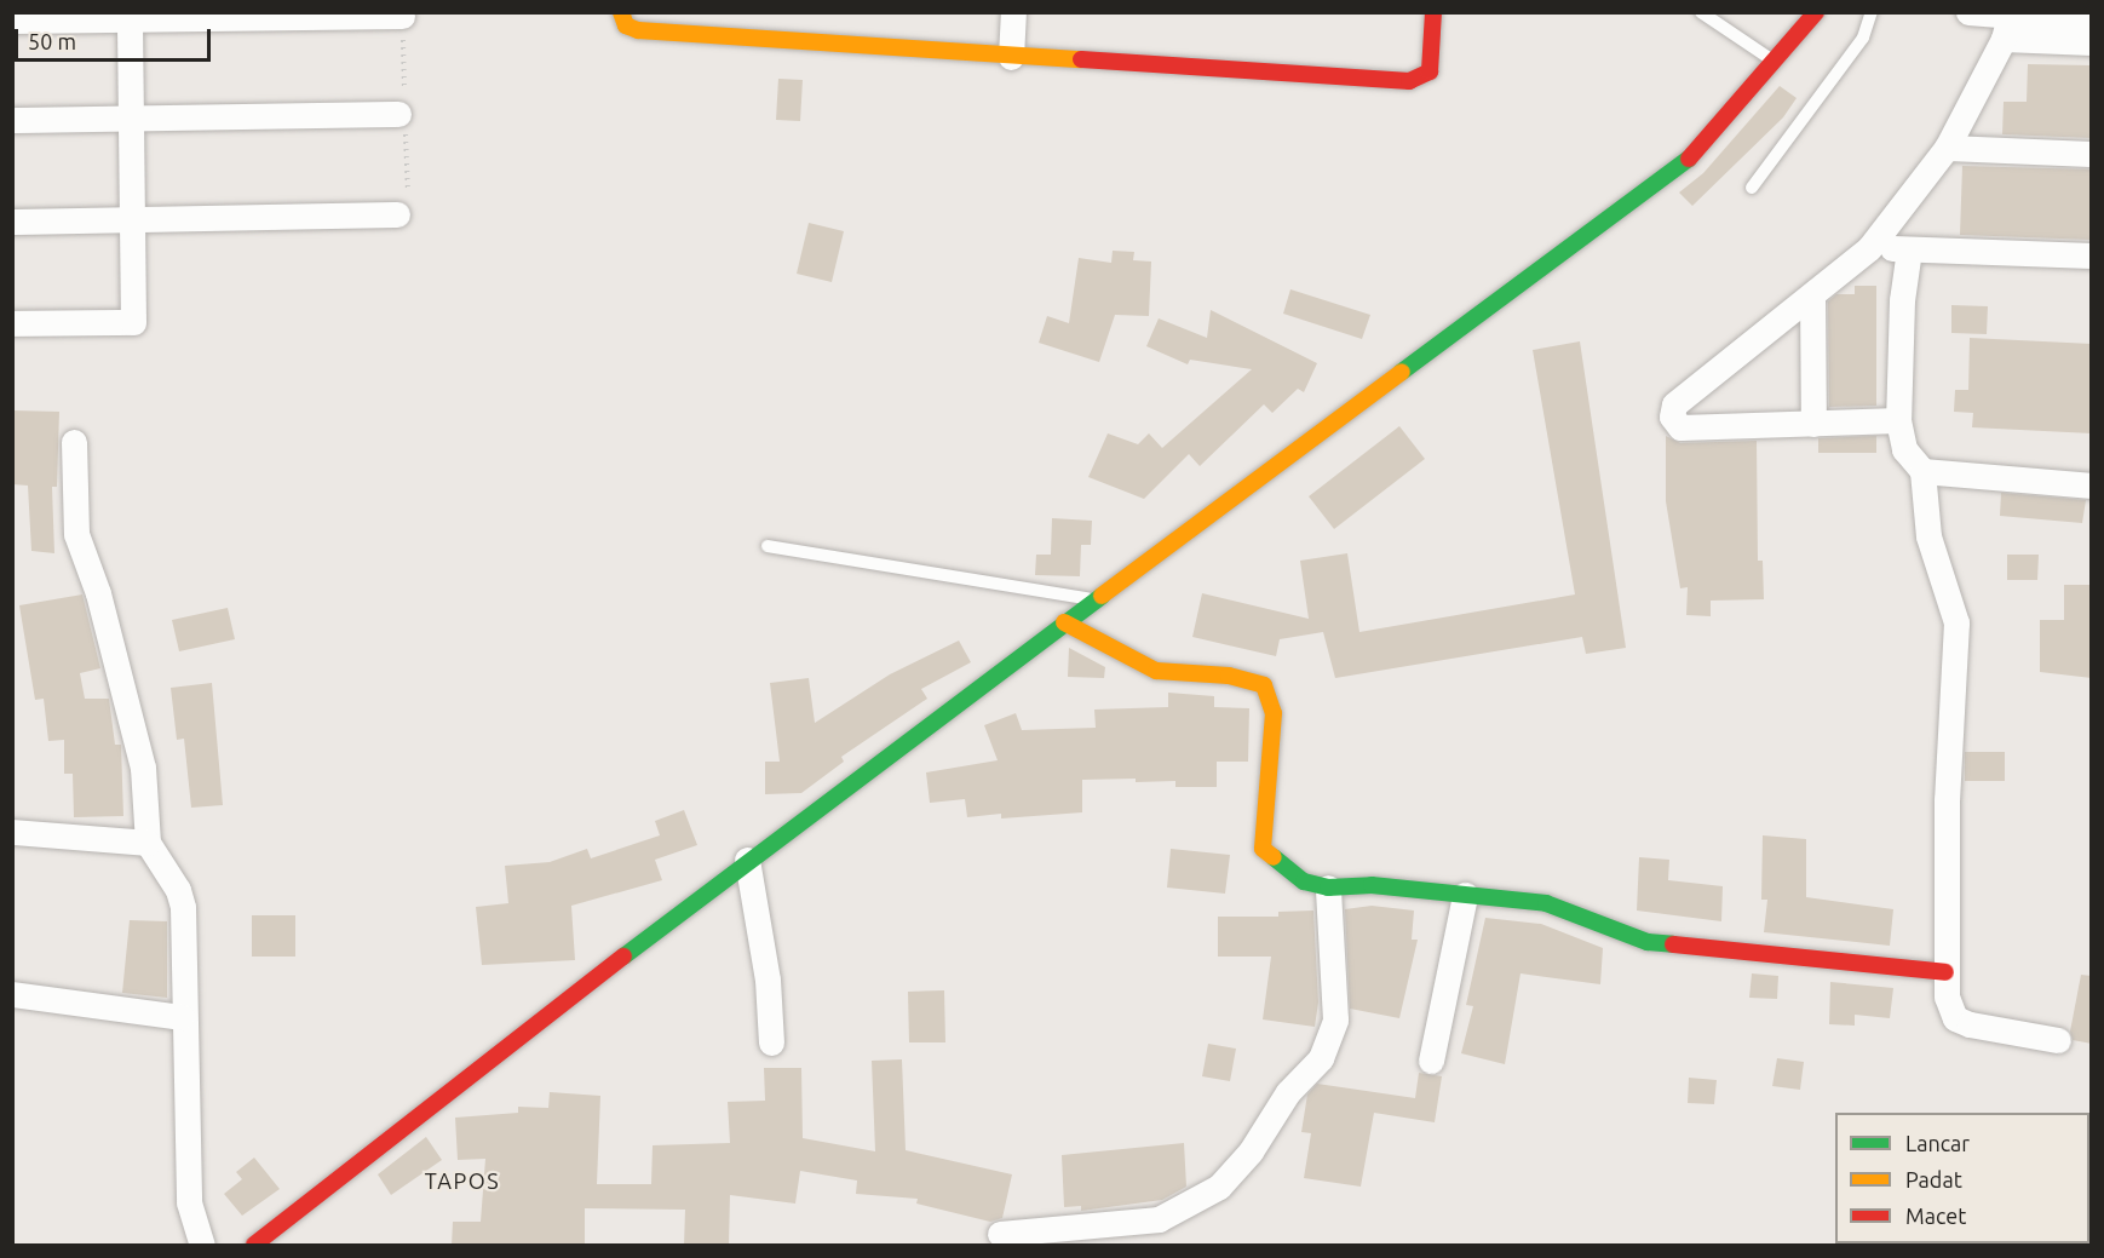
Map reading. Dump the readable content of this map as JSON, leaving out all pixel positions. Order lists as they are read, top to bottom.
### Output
{
  "districts": ["TAPOS"],
  "legend": ["Lancar", "Padat", "Macet"],
  "scale_bar": "50 m"
}
